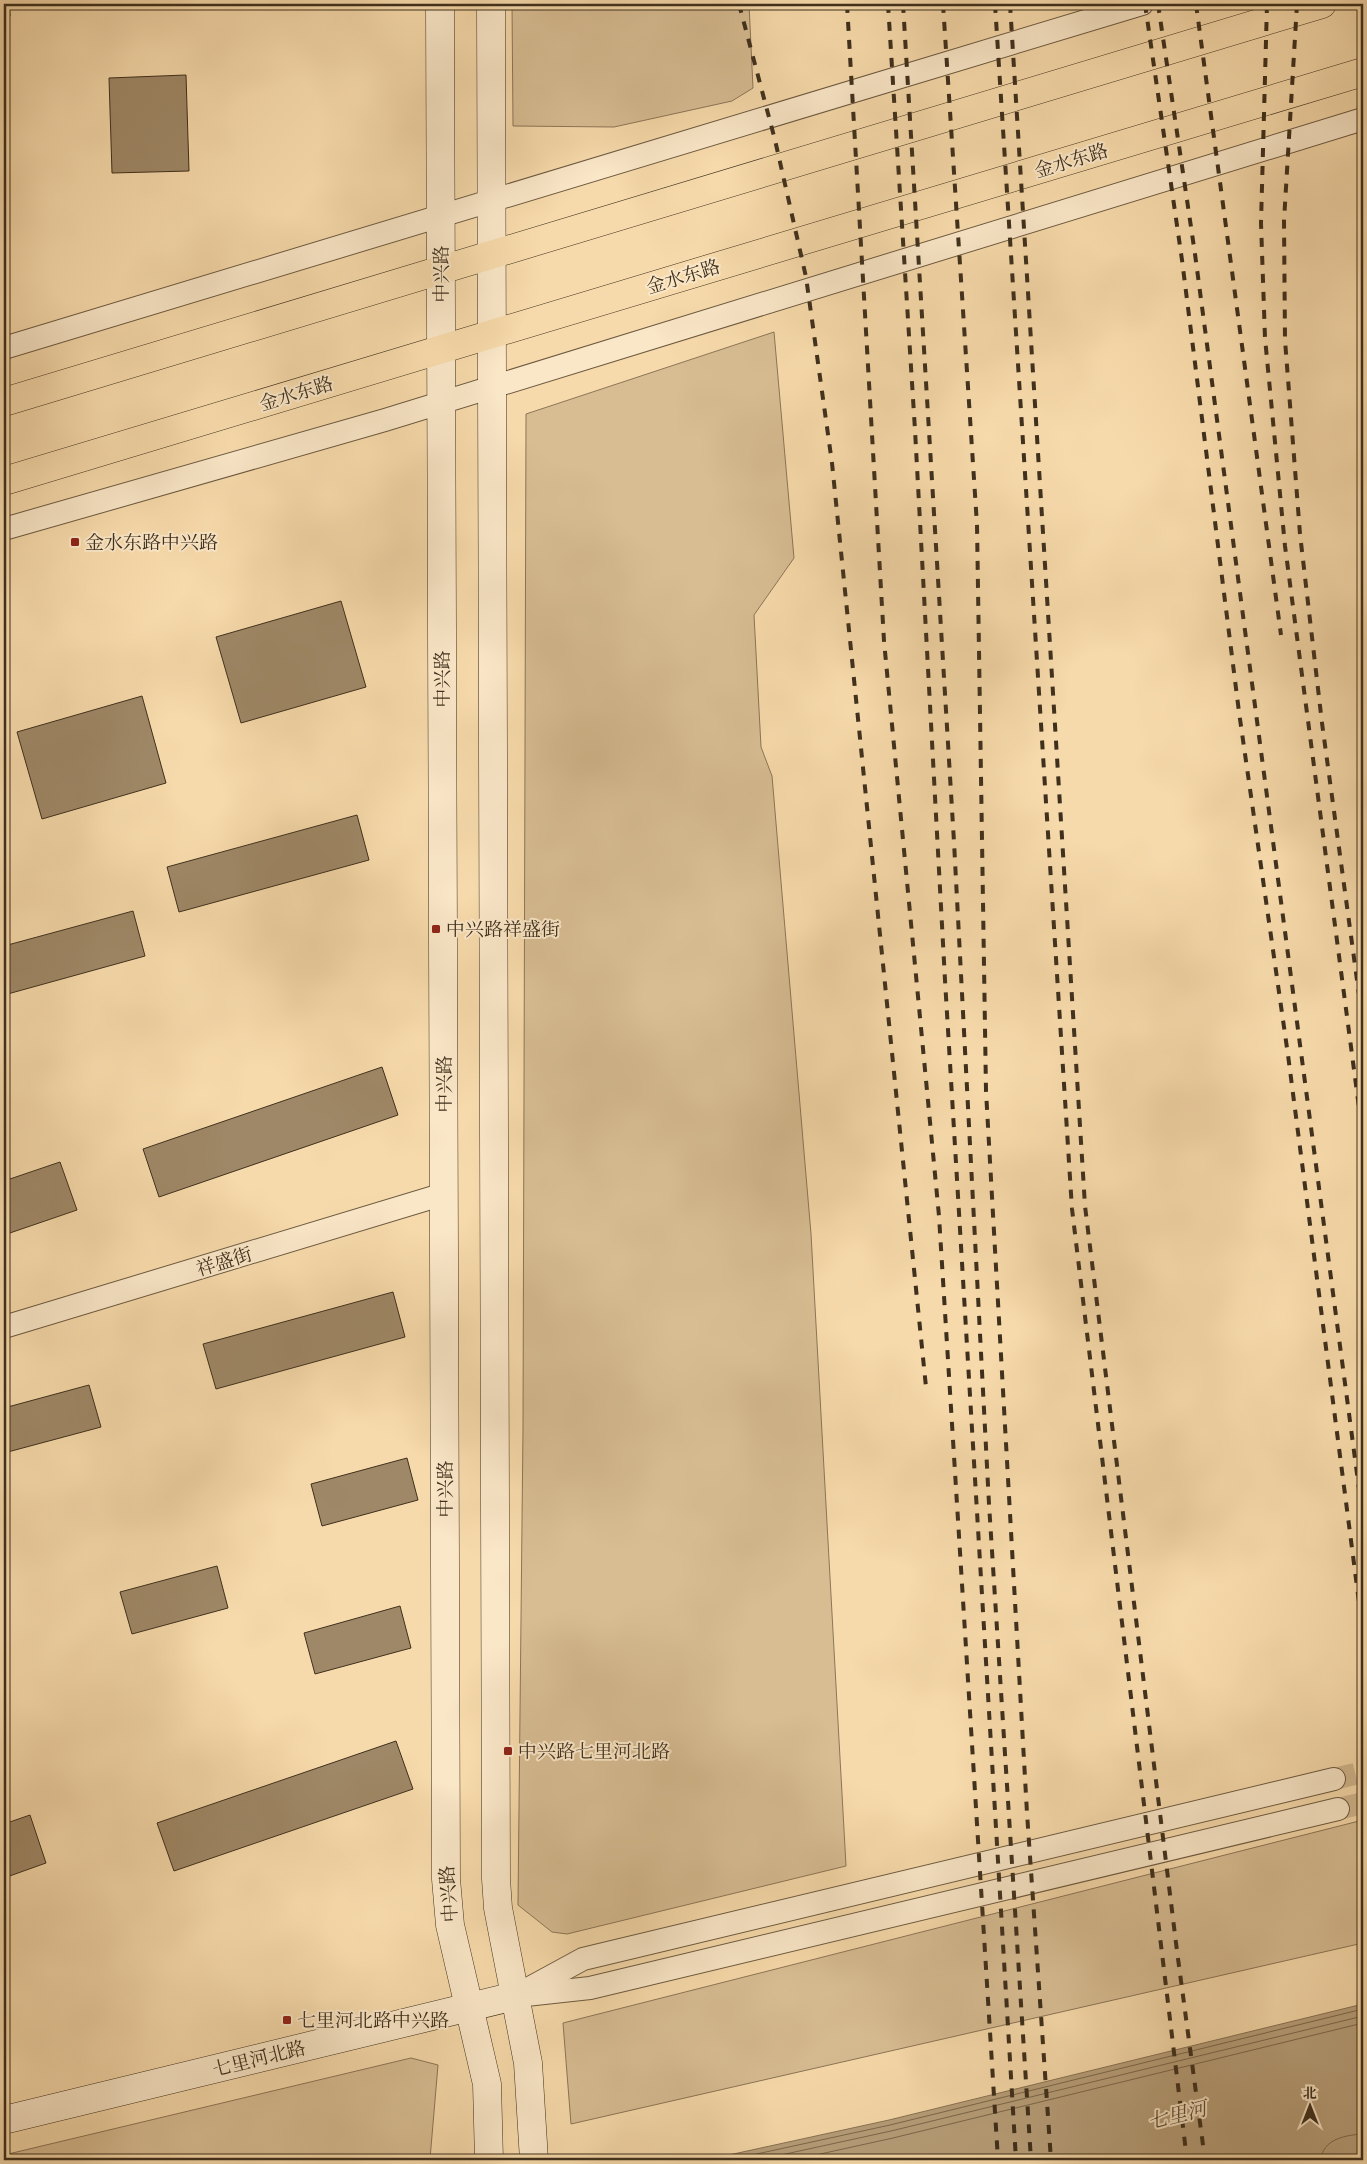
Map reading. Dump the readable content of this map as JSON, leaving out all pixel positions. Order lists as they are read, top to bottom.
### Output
{
  "streets": {
    "main road": ["金水东路"],
    "street": ["中兴路", "祥盛街", "七里河北路"]
  },
  "crossings": [
    ["金水东路", "中兴路"],
    ["中兴路", "祥盛街"],
    ["中兴路", "七里河北路"]
  ],
  "water": ["七里河"],
  "places": {
    "transit": [
      "金水东路中兴路",
      "中兴路祥盛街",
      "中兴路七里河北路",
      "七里河北路中兴路"
    ]
  },
  "north": "top"
}
